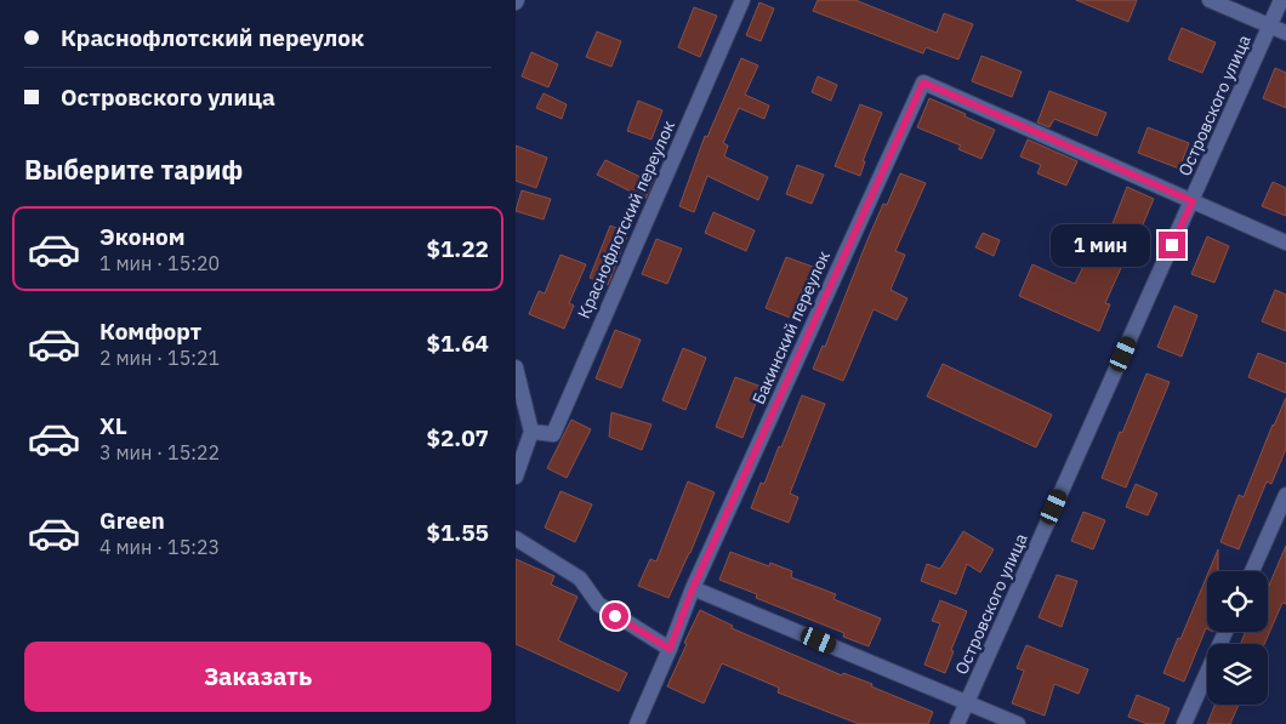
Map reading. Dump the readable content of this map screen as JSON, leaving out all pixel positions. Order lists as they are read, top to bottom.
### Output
{
  "streets": {
    "street": ["Островского улица", "Краснофлотский переулок", "Бакинский переулок"]
  },
  "crossings": [
    ["Островского улица", "Бакинский переулок"]
  ],
  "page": {
    "banner": ["Краснофлотский переулок", "Островского улица"],
    "heading": "Выберите тариф",
    "list": [
      {
        "name": "Эконом",
        "note": "1 мин · 15:20",
        "value": "$1.22"
      },
      {
        "name": "Комфорт",
        "note": "2 мин · 15:21",
        "value": "$1.64"
      },
      {
        "name": "XL",
        "note": "3 мин · 15:22",
        "value": "$2.07"
      },
      {
        "name": "Green",
        "note": "4 мин · 15:23",
        "value": "$1.55"
      }
    ],
    "bubble": "1 мин",
    "buttons": "Заказать"
  }
}
